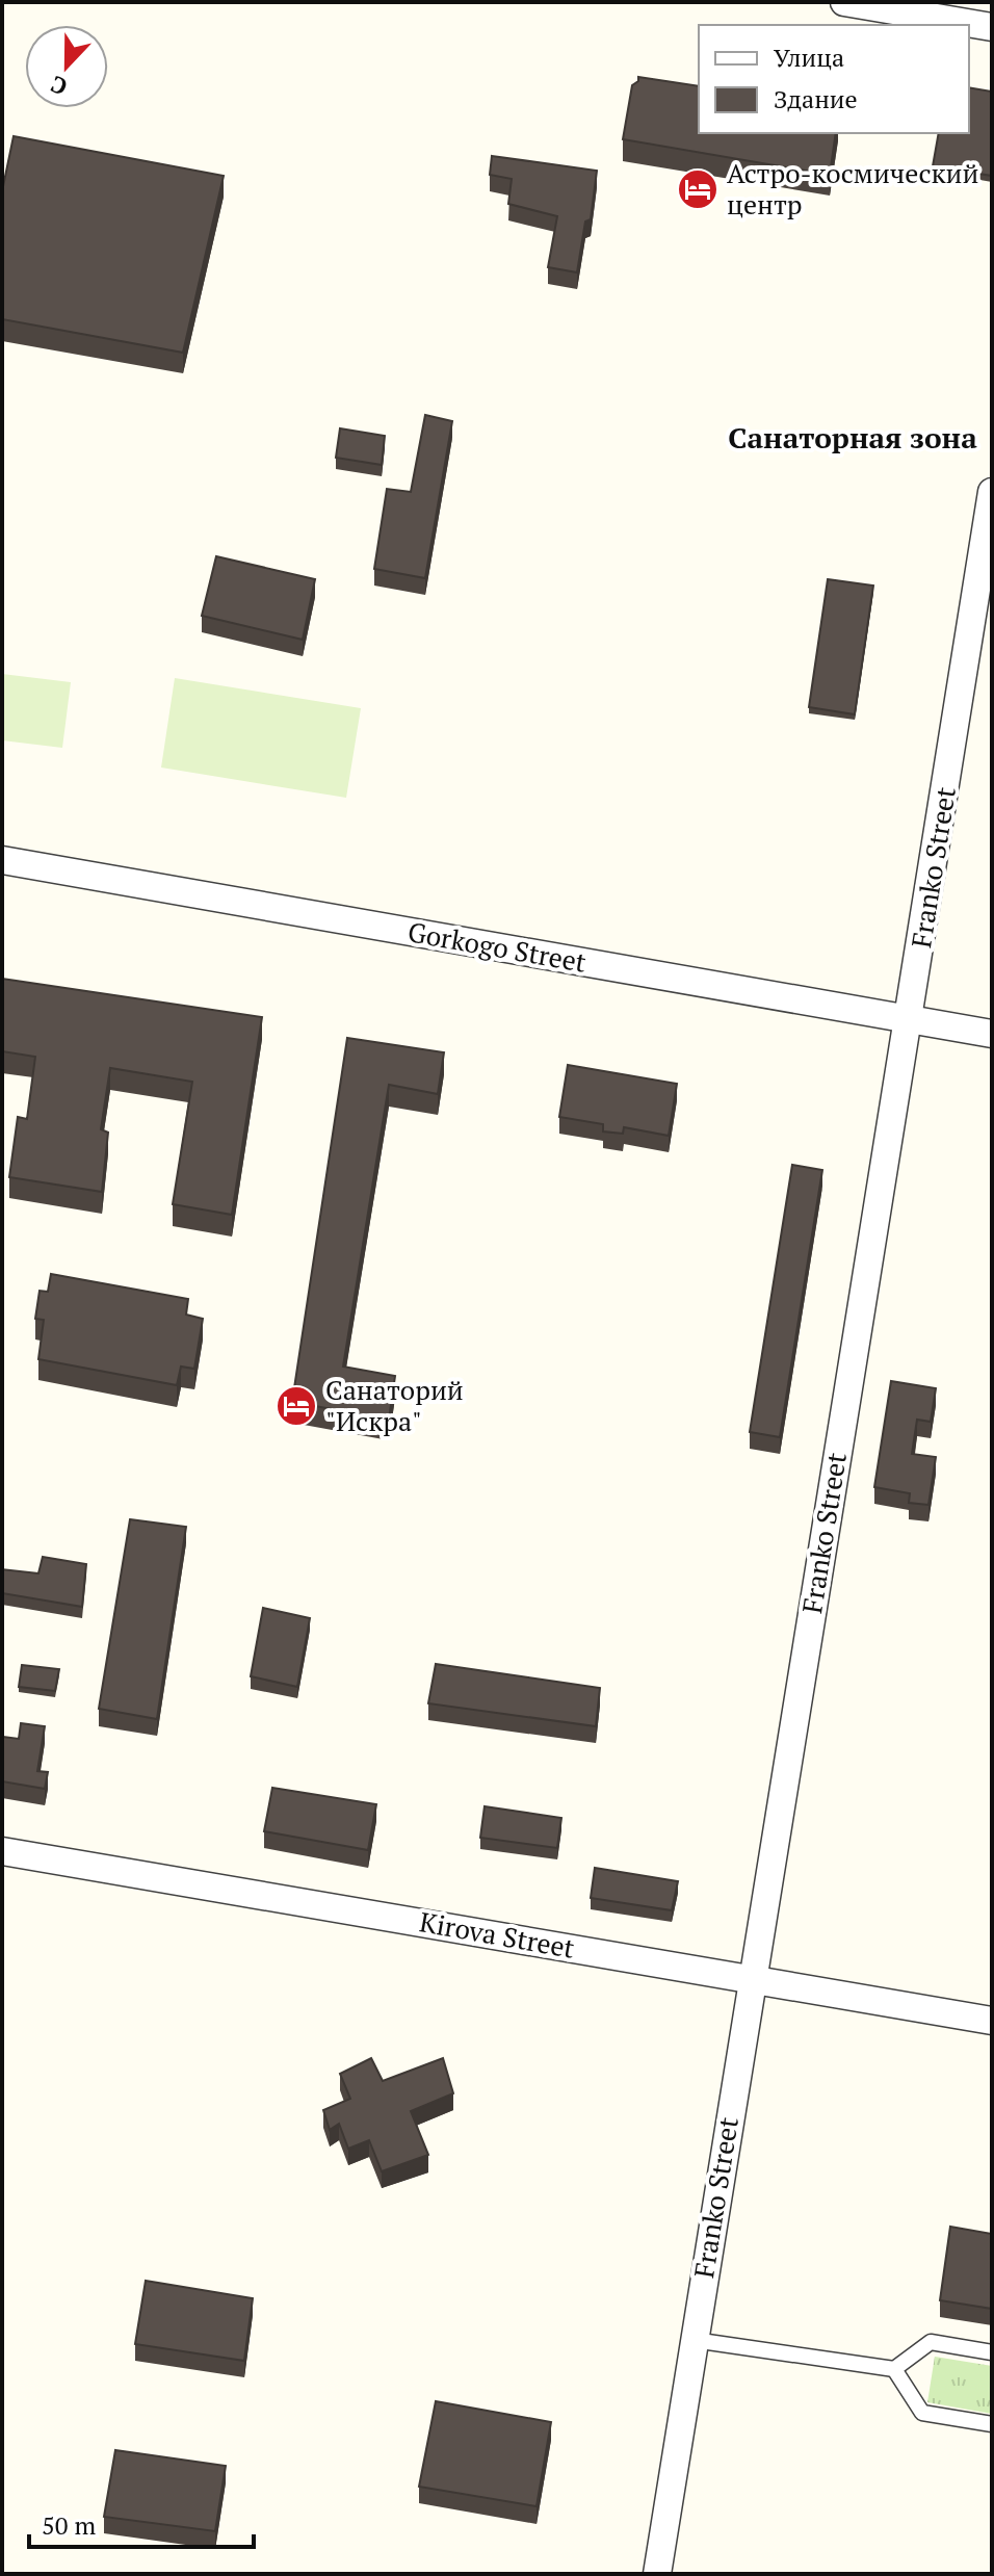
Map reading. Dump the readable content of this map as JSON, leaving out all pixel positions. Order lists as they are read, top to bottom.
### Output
{
  "streets": {
    "street": ["Franko Street", "Gorkogo Street", "Kirova Street"]
  },
  "crossings": [
    ["Franko Street", "Gorkogo Street"],
    ["Franko Street", "Kirova Street"]
  ],
  "districts": ["Санаторная зона"],
  "places": {
    "hotel": ["Астро-космический центр", "Санаторий \"Искра\""]
  },
  "legend": ["Улица", "Здание"],
  "scale_bar": "50 m",
  "north": "bottom"
}
